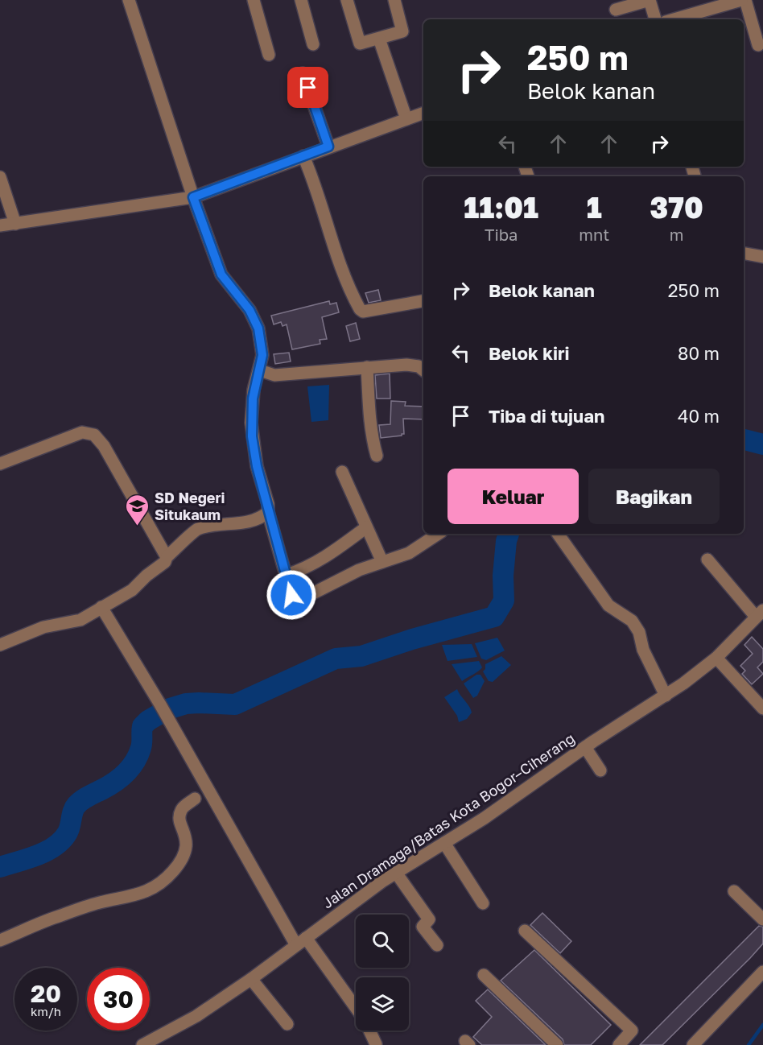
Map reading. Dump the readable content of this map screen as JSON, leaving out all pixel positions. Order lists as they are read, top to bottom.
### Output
{
  "streets": {
    "street": ["Jalan Dramaga/Batas Kota Bogor–Ciherang"]
  },
  "places": {
    "school or university": ["SD Negeri Situkaum"]
  },
  "page": {
    "turn": ["250 m", "Belok kanan"],
    "eta": [
      "11:01",
      "Tiba",
      "1",
      "mnt",
      "370",
      "m"
    ],
    "list": [
      {
        "name": "Belok kanan",
        "value": "250 m"
      },
      {
        "name": "Belok kiri",
        "value": "80 m"
      },
      {
        "name": "Tiba di tujuan",
        "value": "40 m"
      }
    ],
    "buttons": ["Keluar", "Bagikan"],
    "speed": "20 km/h",
    "limit": "30"
  }
}
